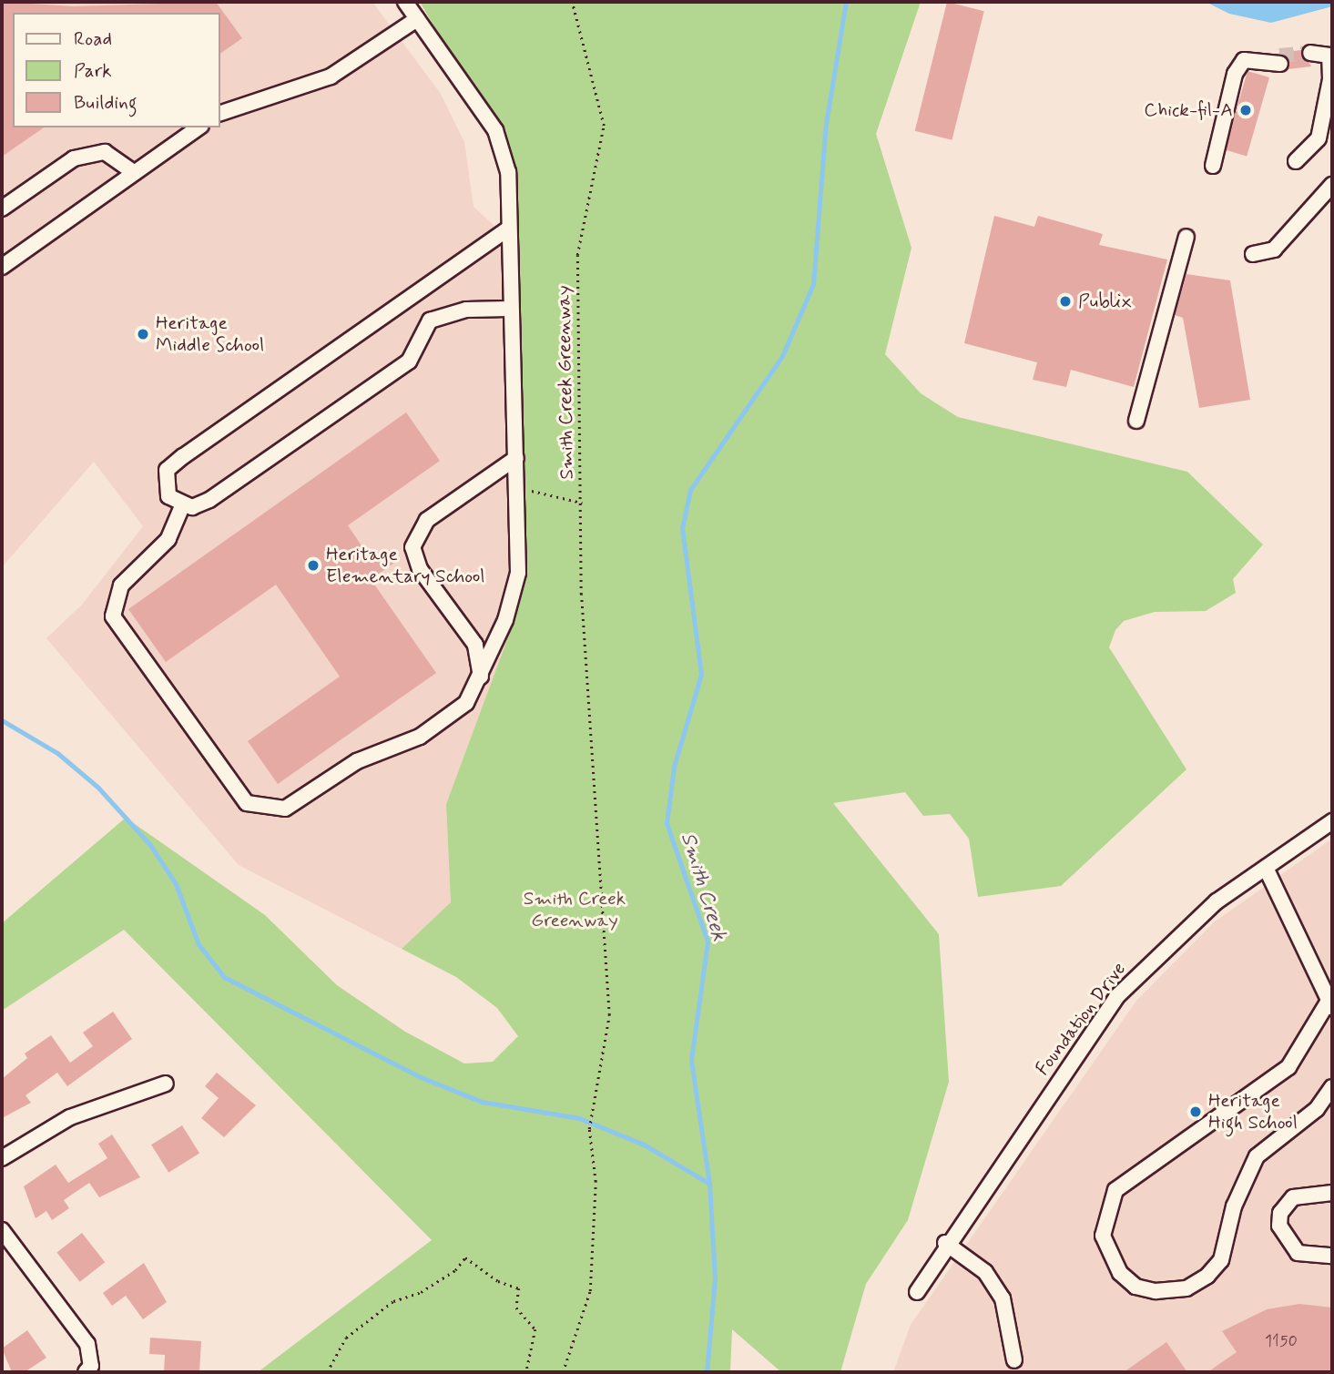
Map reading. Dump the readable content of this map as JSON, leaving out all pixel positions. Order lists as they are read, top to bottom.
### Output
{
  "streets": {
    "street": ["Foundation Drive"],
    "path": ["Smith Creek Greenway"]
  },
  "water": ["Smith Creek"],
  "parks": ["Smith Creek Greenway"],
  "places": [
    "Chick-fil-A",
    "Publix",
    "Heritage Middle School",
    "Heritage Elementary School",
    "Heritage High School"
  ],
  "house_numbers": ["1150"],
  "legend": ["Road", "Park", "Building"]
}
